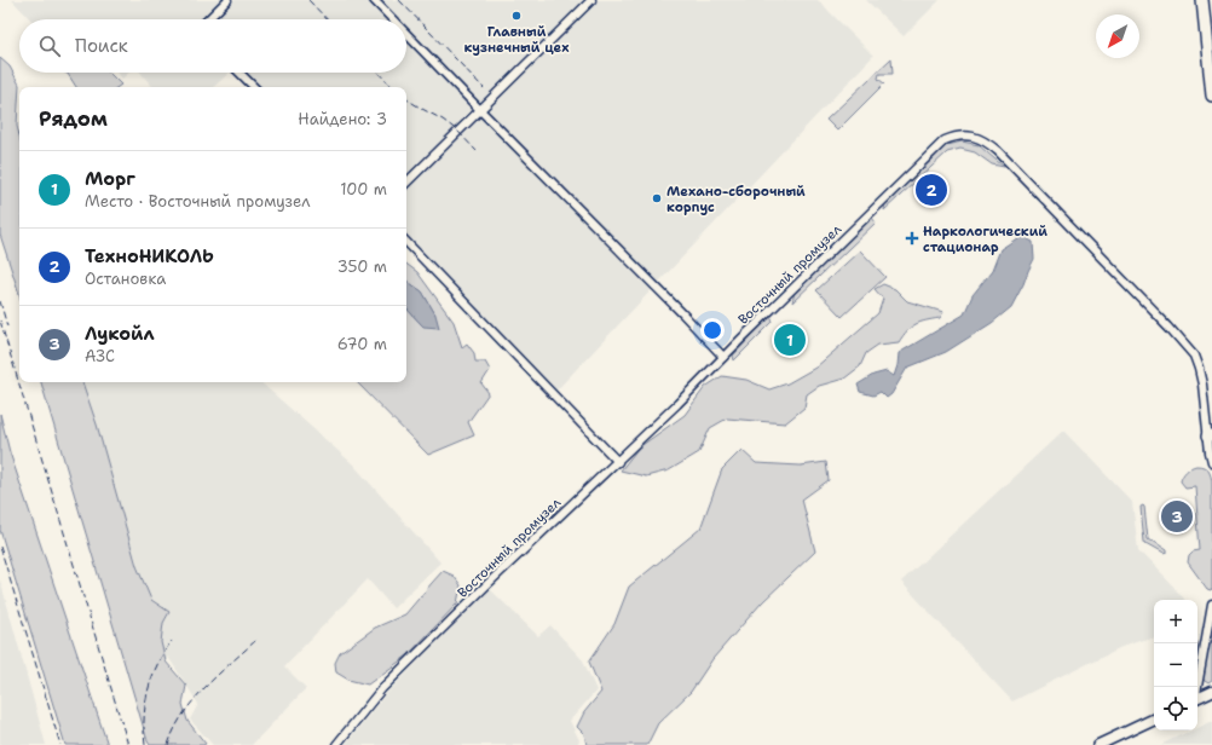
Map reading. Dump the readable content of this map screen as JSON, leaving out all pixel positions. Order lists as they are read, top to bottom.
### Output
{
  "streets": {
    "street": ["Восточный промузел"]
  },
  "places": {
    "other": ["Главный кузнечный цех", "Механо-сборочный корпус"],
    "health": ["Наркологический стационар"]
  },
  "north": "bottom left",
  "page": {
    "search": "Поиск",
    "heading": ["Рядом", "Найдено: 3"],
    "list": [
      {
        "mark": "1",
        "name": "Морг",
        "note": "Место · Восточный промузел",
        "value": "100 m"
      },
      {
        "mark": "2",
        "name": "ТехноНИКОЛЬ",
        "note": "Остановка",
        "value": "350 m"
      },
      {
        "mark": "3",
        "name": "Лукойл",
        "note": "АЗС",
        "value": "670 m"
      }
    ],
    "pins": ["2", "1", "3"],
    "map_buttons": ["+", "−"]
  }
}
